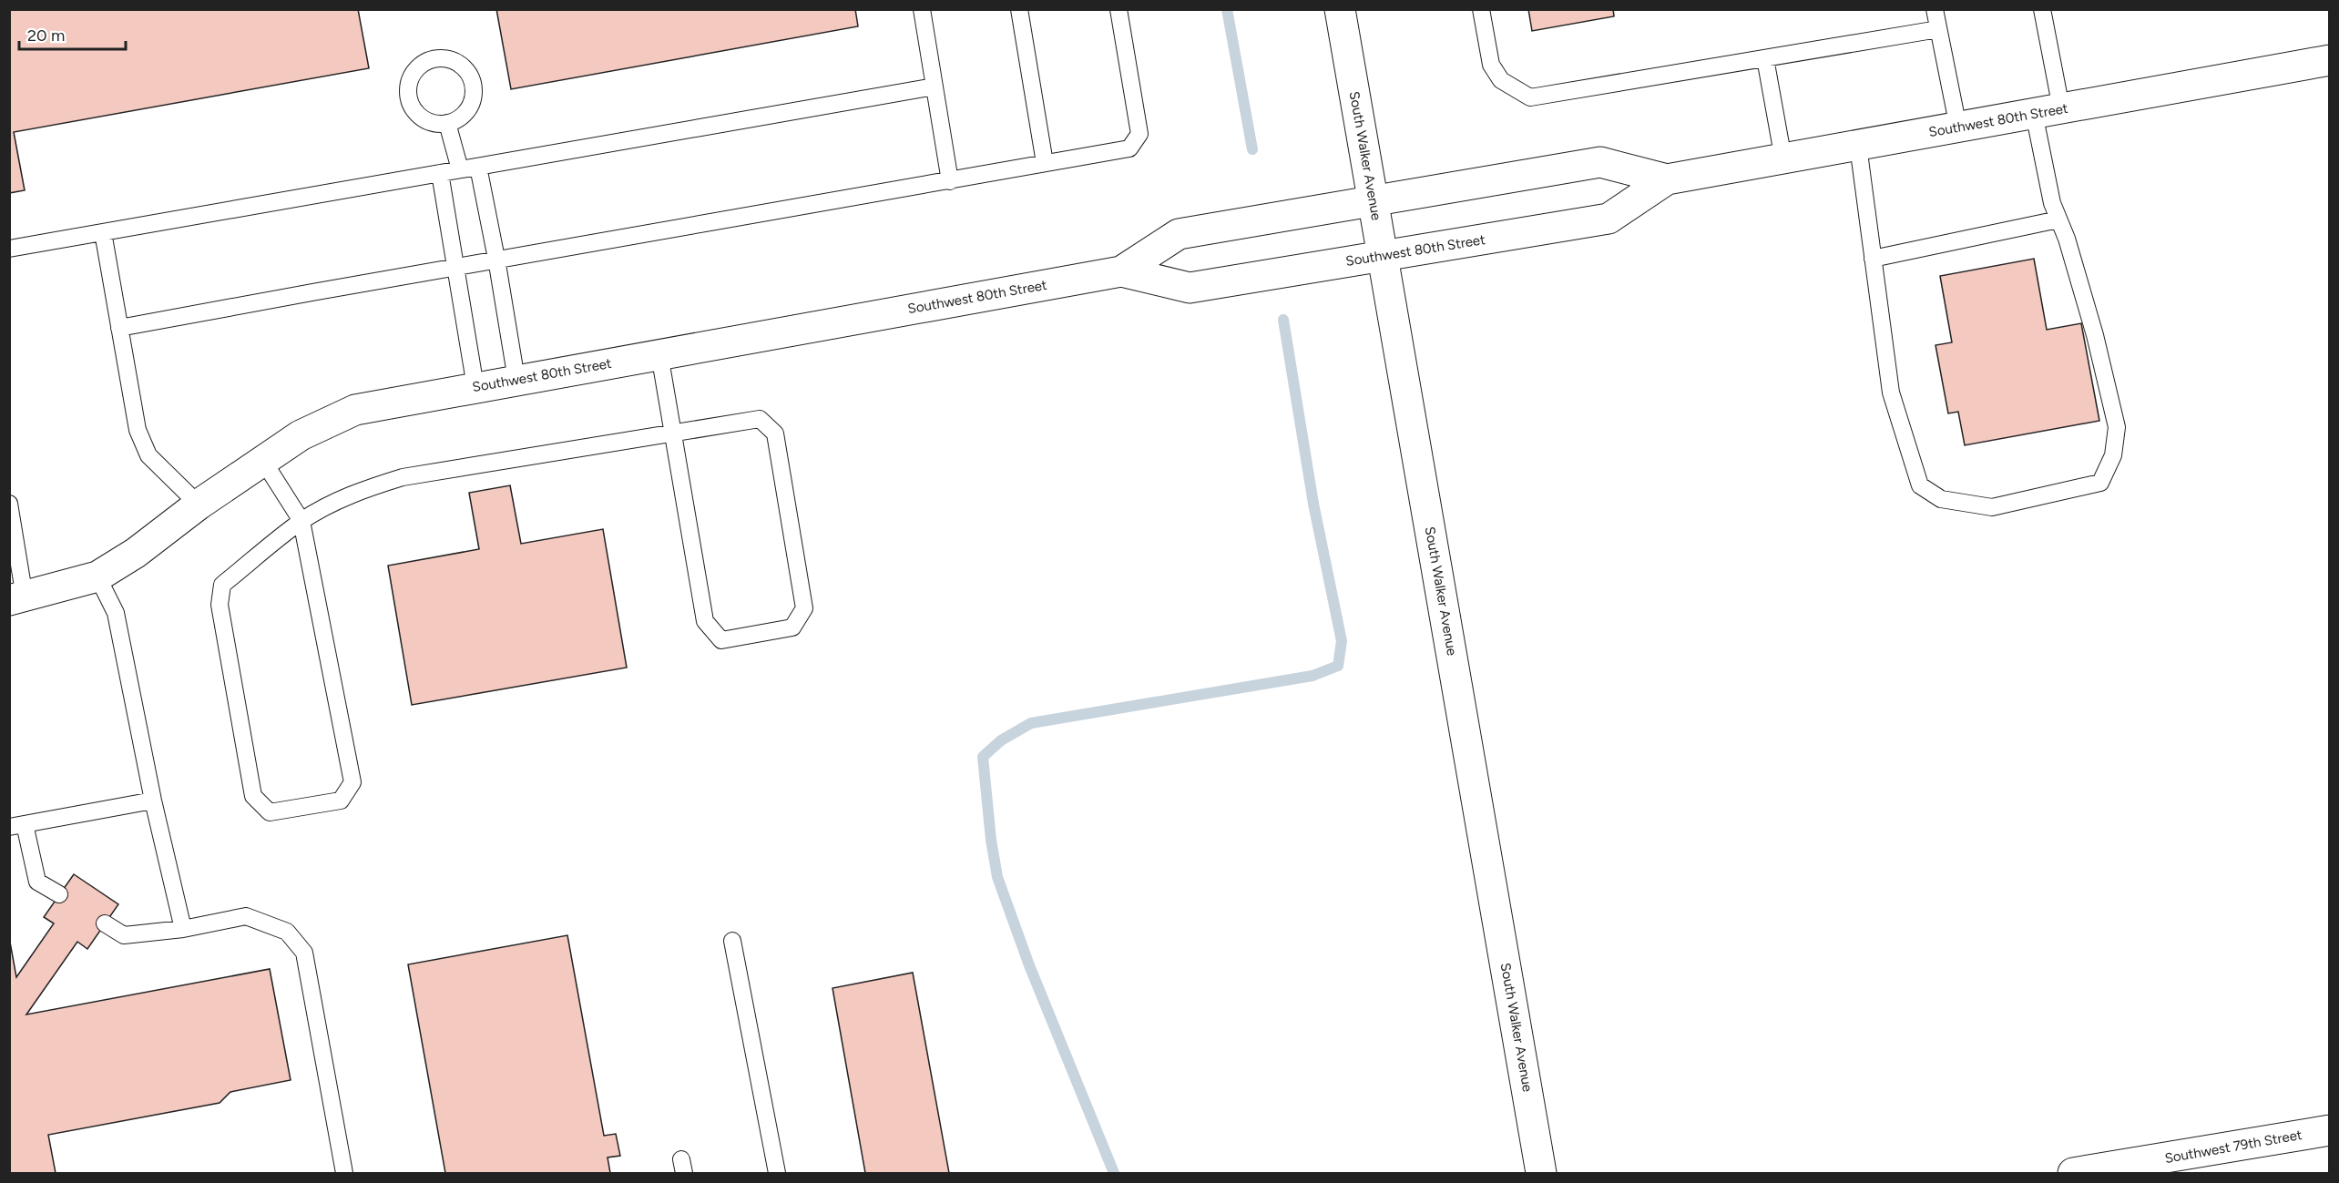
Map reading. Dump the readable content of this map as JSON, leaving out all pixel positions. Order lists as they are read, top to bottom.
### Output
{
  "streets": {
    "street": ["Southwest 80th Street", "South Walker Avenue", "Southwest 79th Street"]
  },
  "crossings": [
    ["Southwest 80th Street", "South Walker Avenue"]
  ],
  "scale_bar": "20 m"
}
